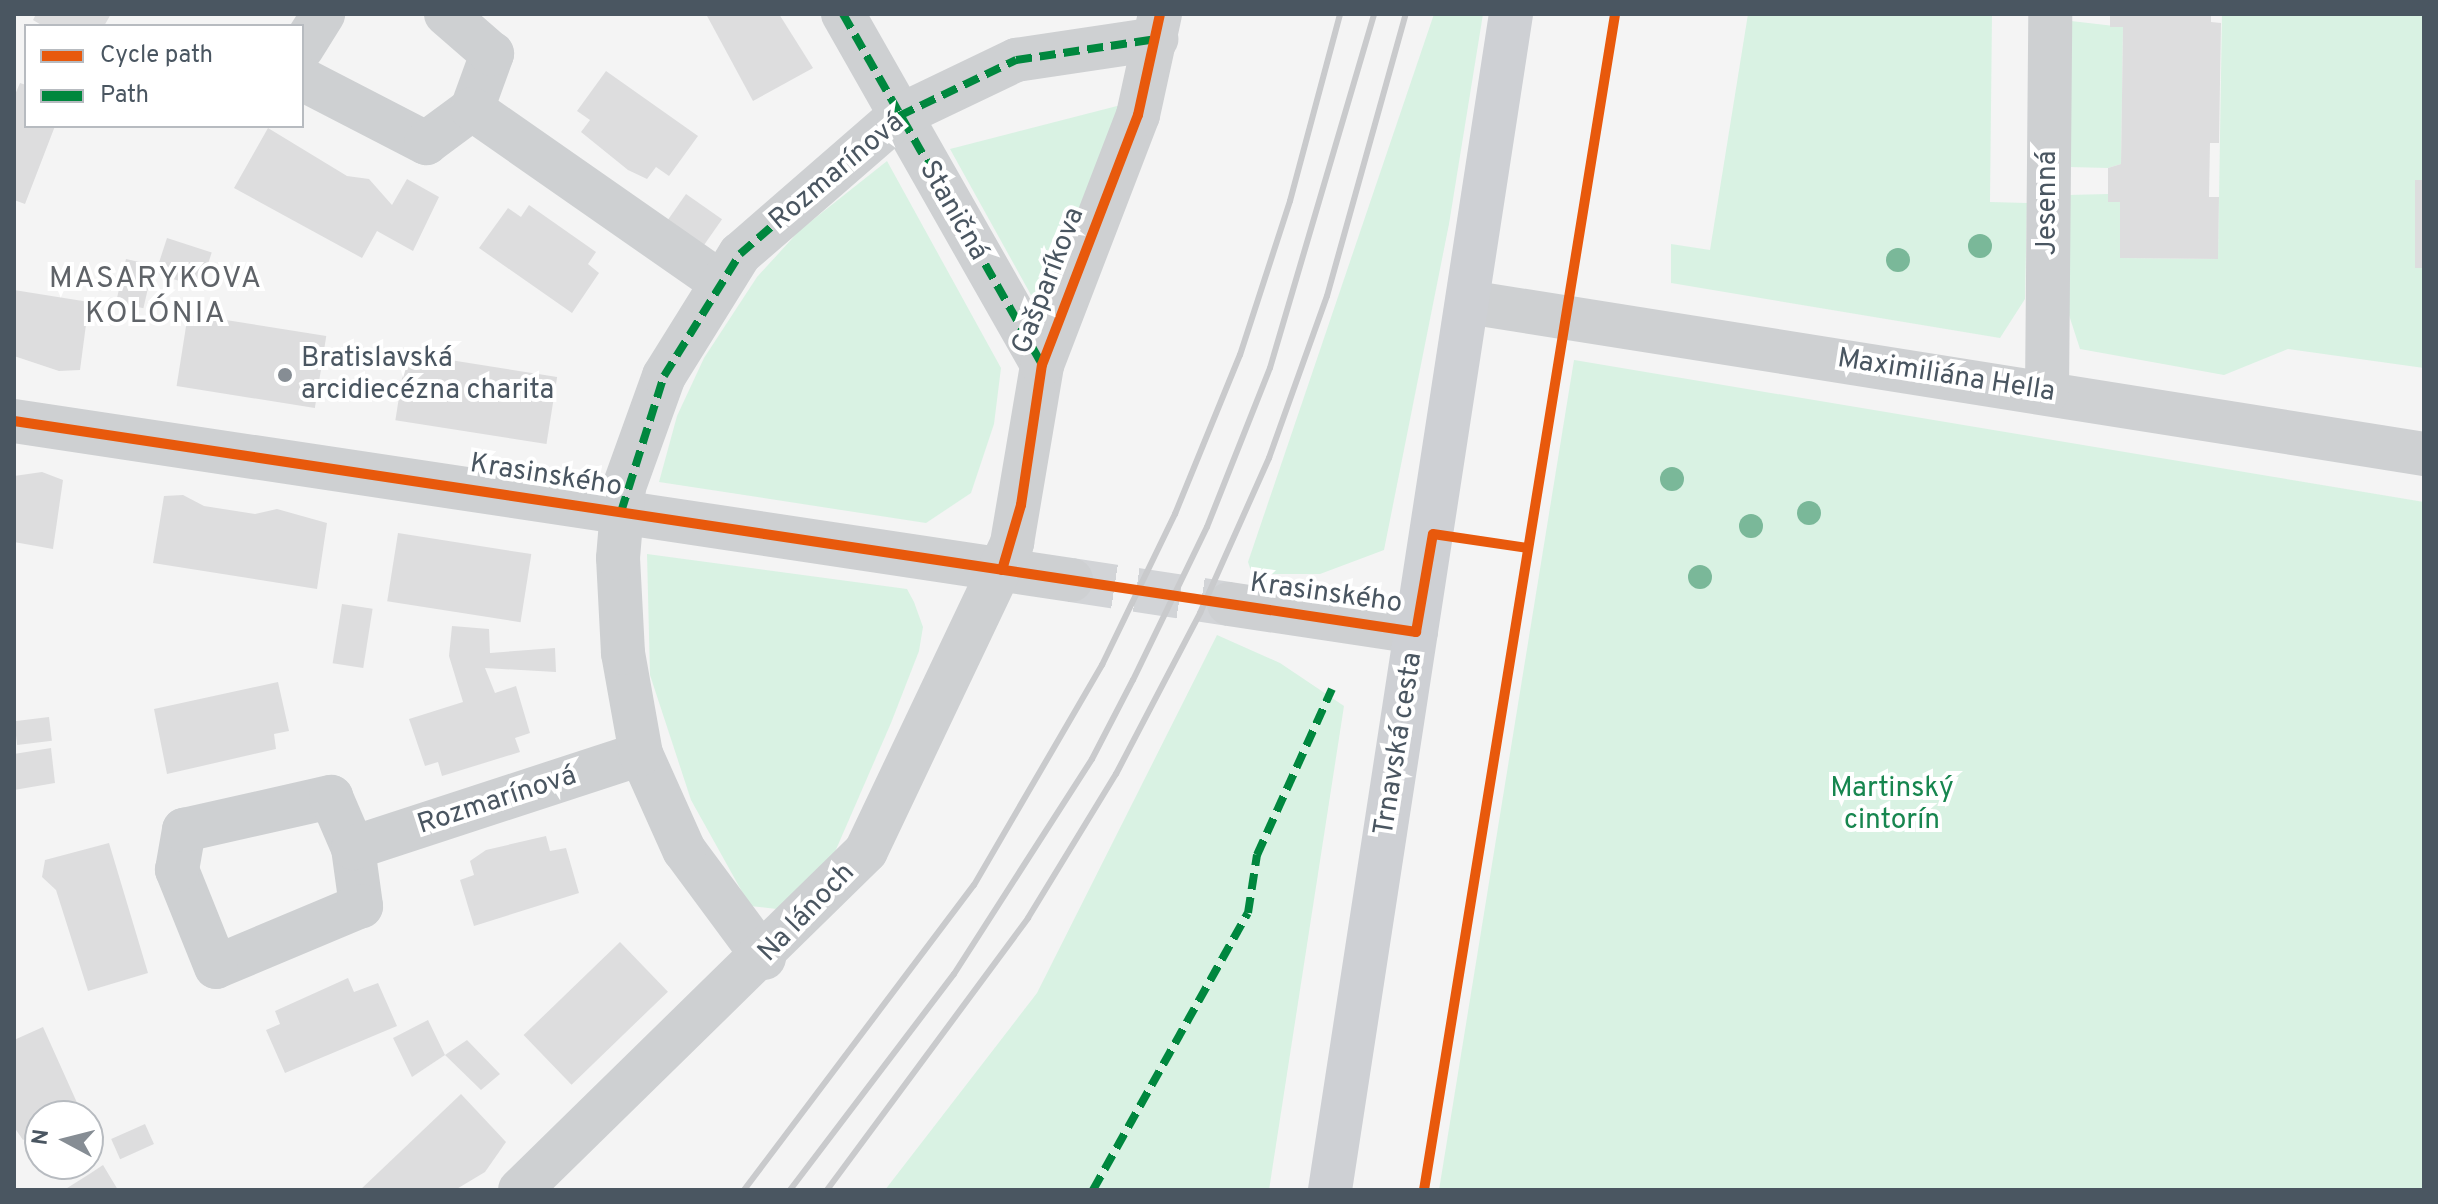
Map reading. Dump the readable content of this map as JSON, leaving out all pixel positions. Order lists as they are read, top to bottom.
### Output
{
  "streets": {
    "main road": ["Trnavská cesta"],
    "street": [
      "Rozmarínová",
      "Jesenná",
      "Staničná",
      "Gašparíkova",
      "Maximiliána Hella",
      "Krasinského",
      "Na lánoch"
    ]
  },
  "crossings": [
    ["Rozmarínová", "Staničná"],
    ["Rozmarínová", "Gašparíkova"],
    ["Rozmarínová", "Krasinského"],
    ["Rozmarínová", "Na lánoch"],
    ["Jesenná", "Maximiliána Hella"],
    ["Staničná", "Gašparíkova"],
    ["Gašparíkova", "Krasinského"],
    ["Gašparíkova", "Na lánoch"],
    ["Maximiliána Hella", "Trnavská cesta"],
    ["Krasinského", "Trnavská cesta"],
    ["Krasinského", "Na lánoch"]
  ],
  "districts": ["MASARYKOVA KOLÓNIA"],
  "parks": ["Martinský cintorín"],
  "places": ["Bratislavská arcidiecézna charita"],
  "legend": ["Cycle path", "Path"],
  "north": "left"
}
